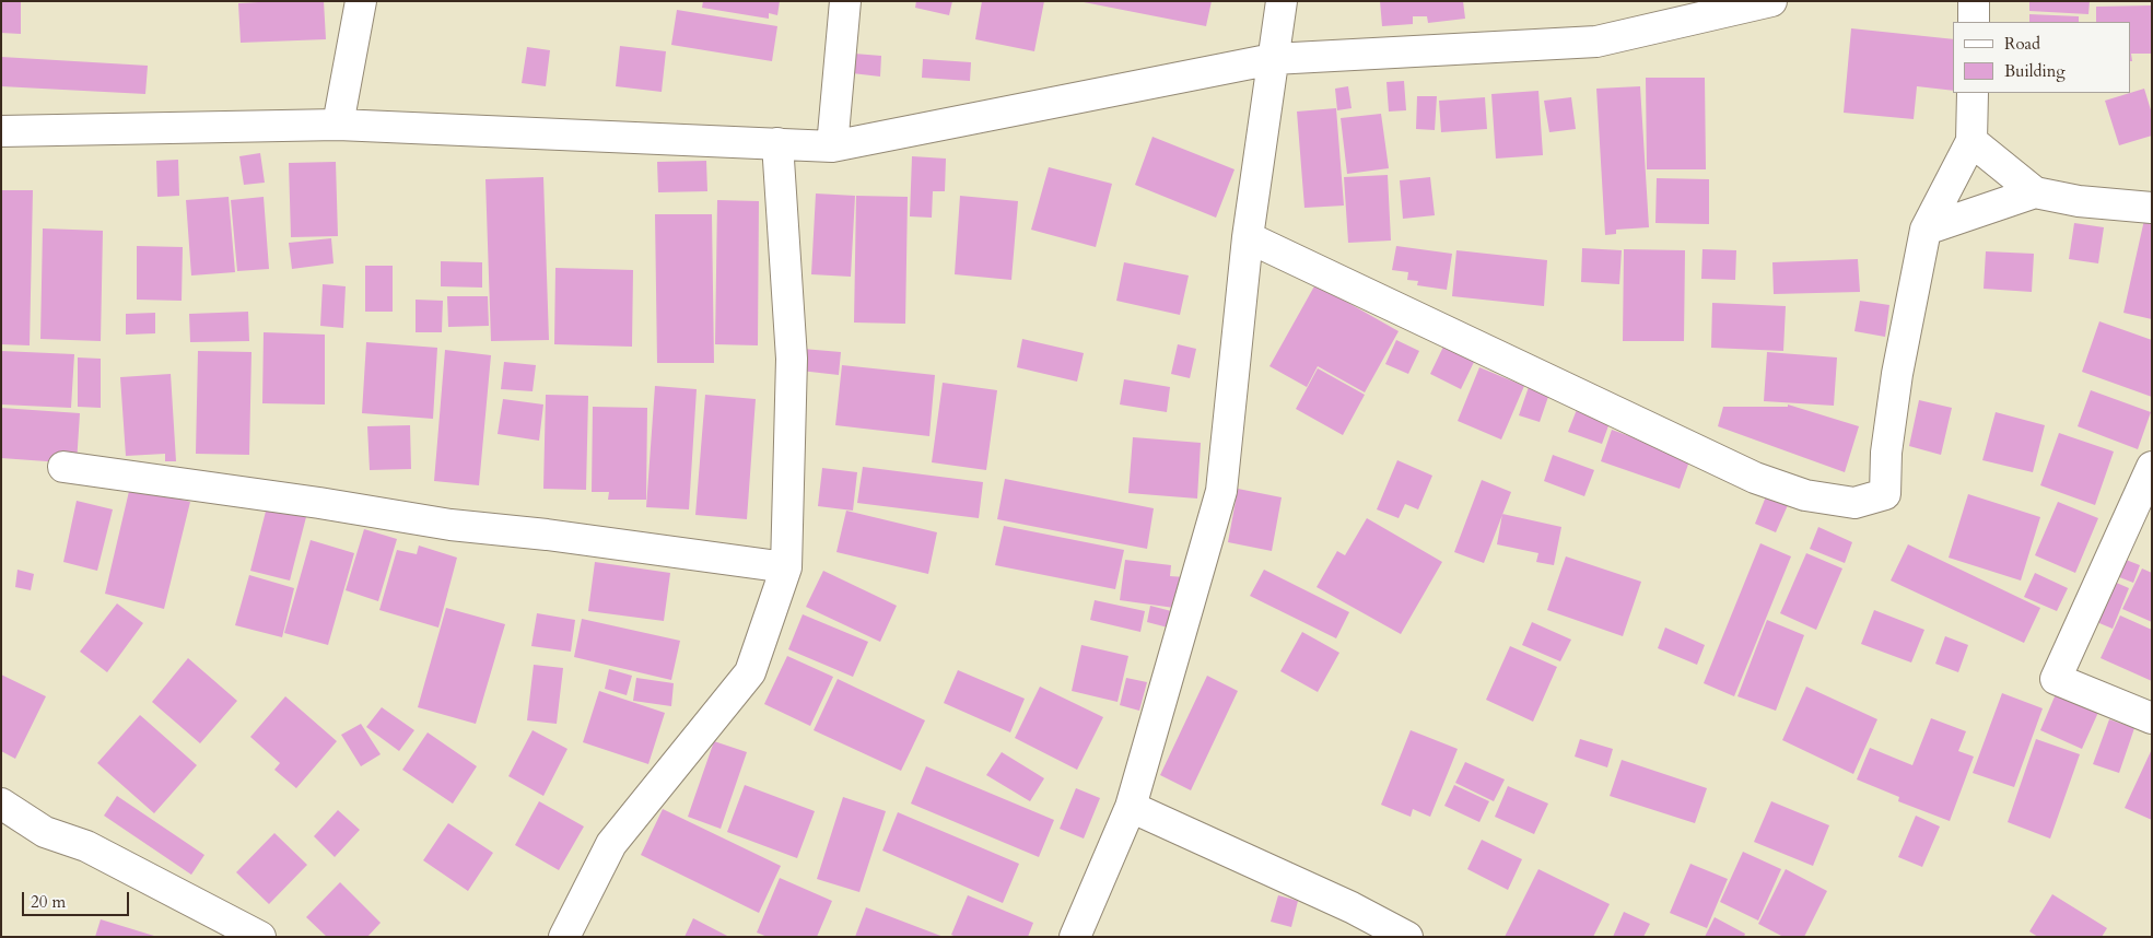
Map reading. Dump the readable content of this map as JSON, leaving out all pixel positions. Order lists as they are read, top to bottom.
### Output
{
  "legend": ["Road", "Building"],
  "scale_bar": "20 m"
}
